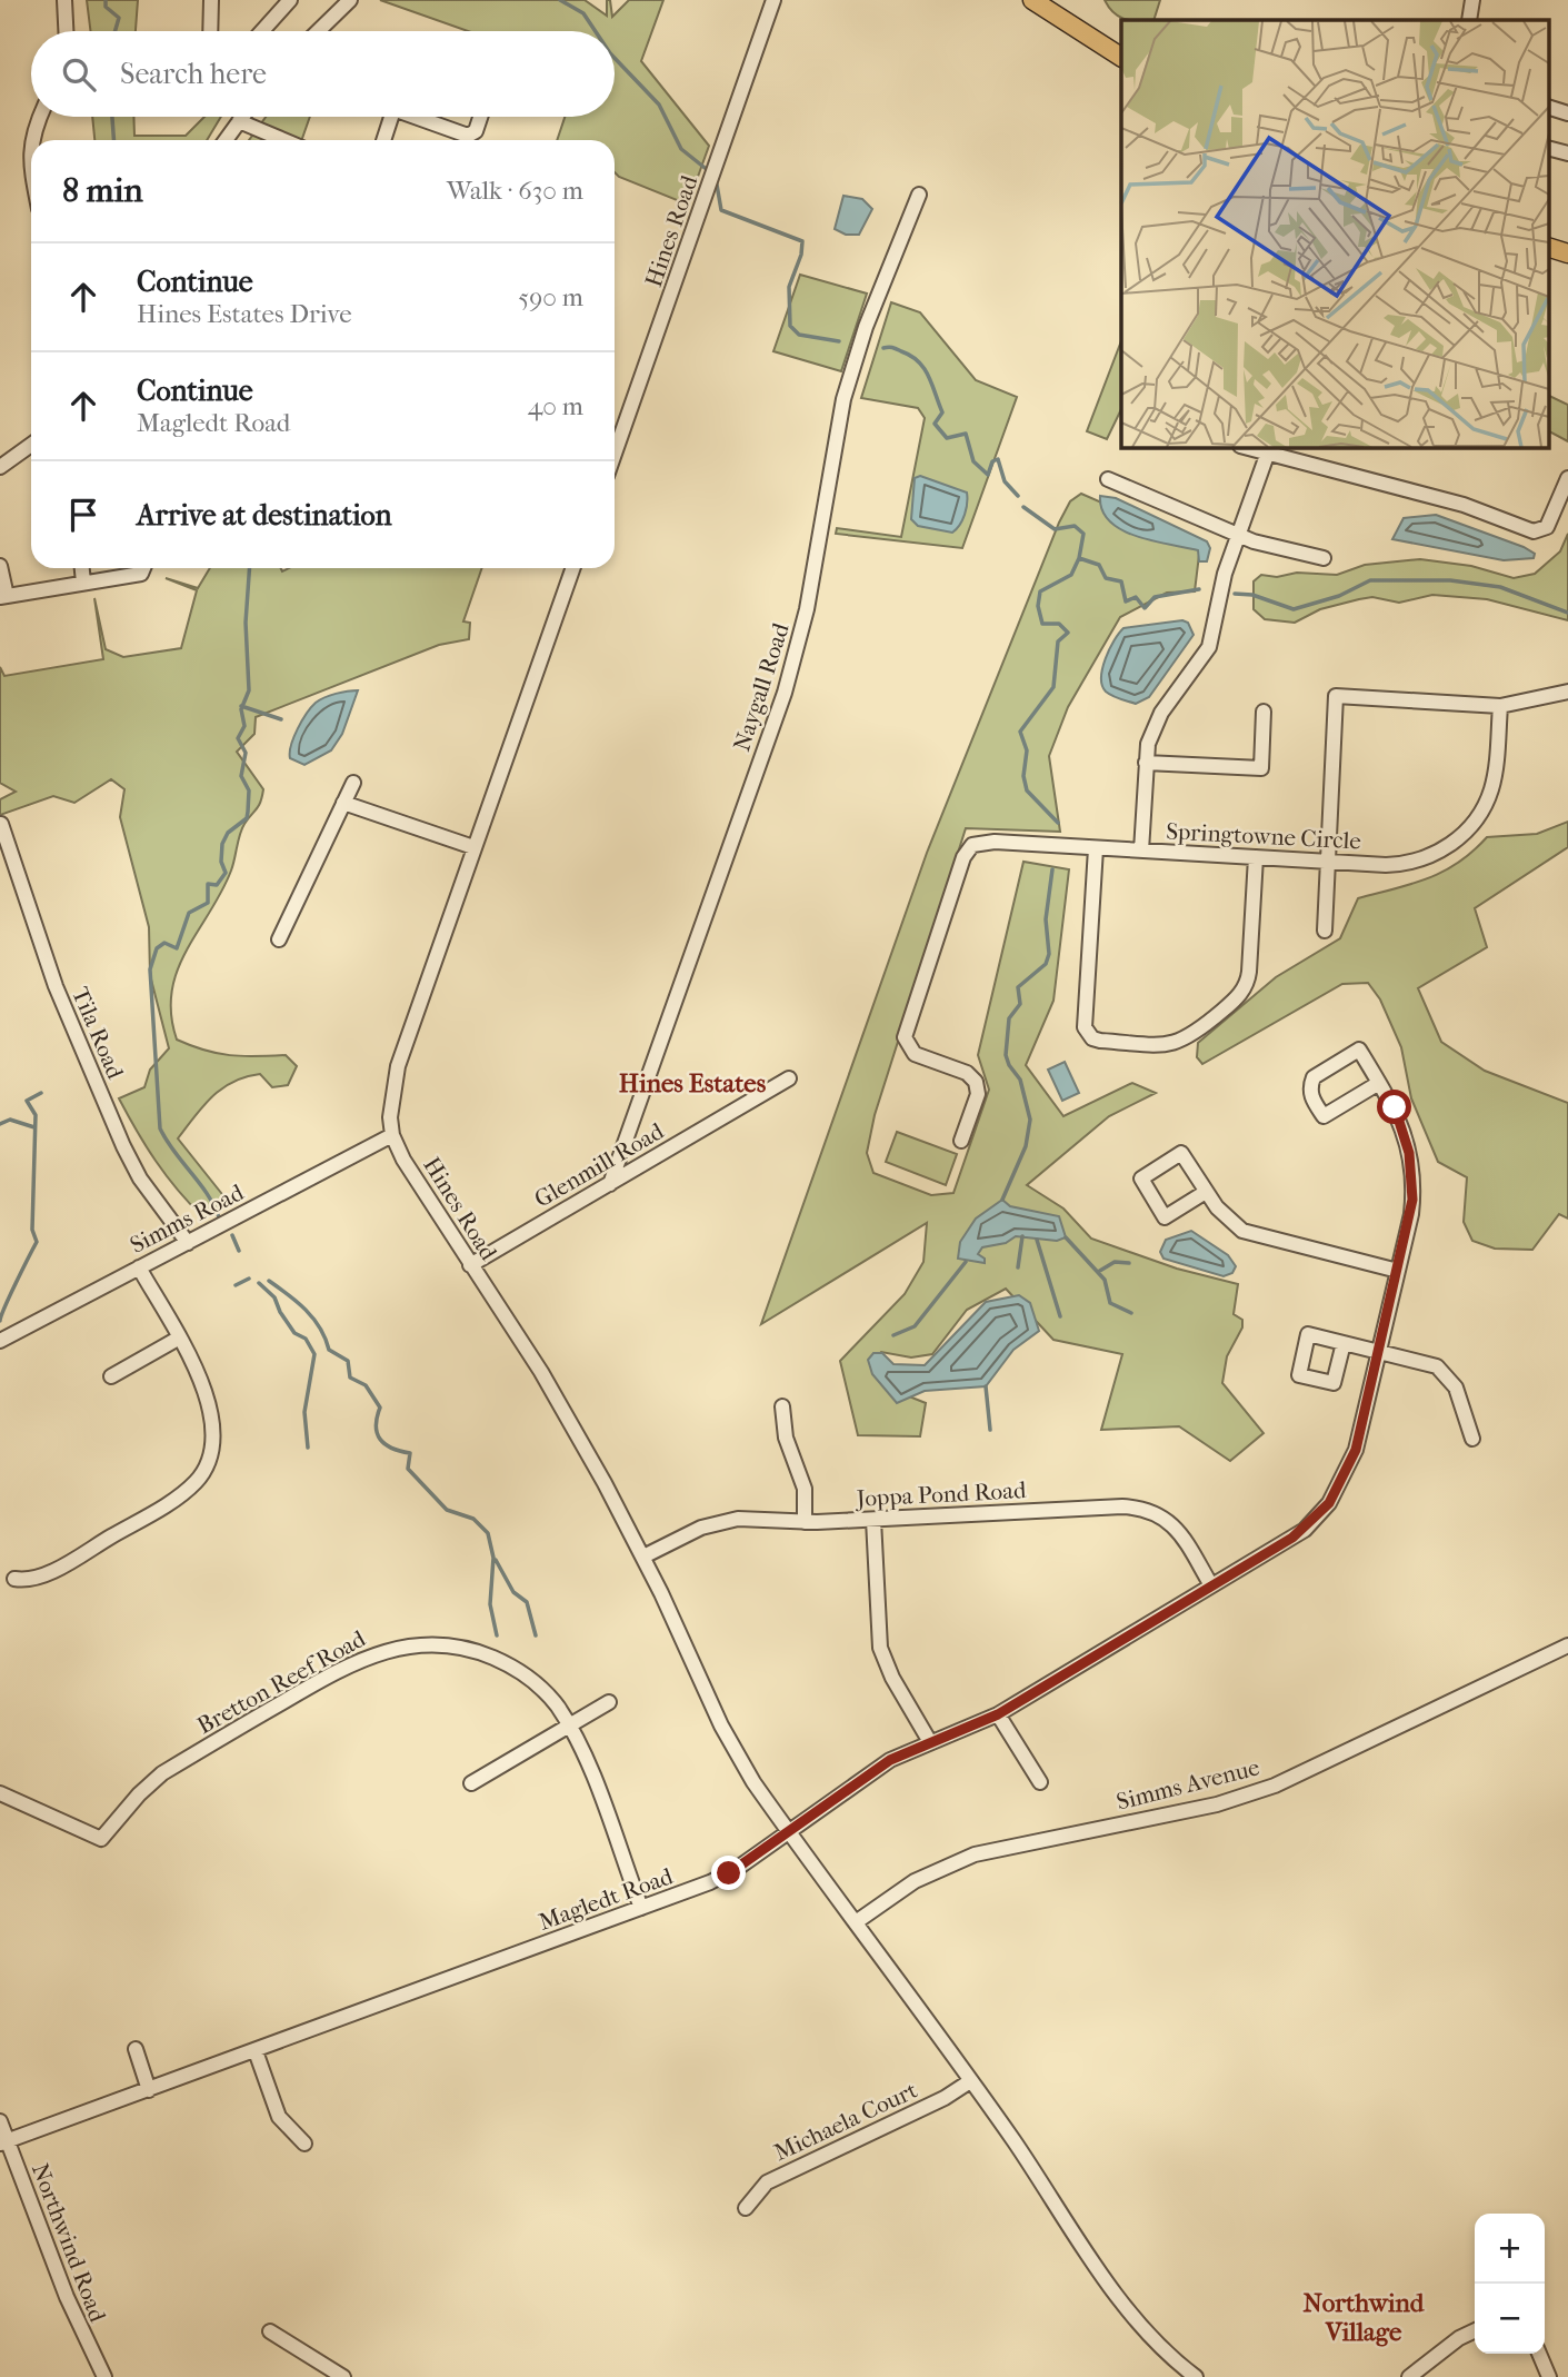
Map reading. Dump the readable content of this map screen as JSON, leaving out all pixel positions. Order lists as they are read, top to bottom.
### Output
{
  "streets": {
    "street": [
      "Hines Road",
      "Naygall Road",
      "Springtowne Circle",
      "Tila Road",
      "Glenmill Road",
      "Simms Road",
      "Joppa Pond Road",
      "Bretton Reef Road",
      "Simms Avenue",
      "Magledt Road",
      "Michaela Court",
      "Northwind Road"
    ]
  },
  "crossings": [
    ["Hines Road", "Glenmill Road"],
    ["Hines Road", "Simms Road"],
    ["Hines Road", "Joppa Pond Road"],
    ["Hines Road", "Magledt Road"],
    ["Naygall Road", "Glenmill Road"],
    ["Tila Road", "Simms Road"],
    ["Joppa Pond Road", "Magledt Road"],
    ["Bretton Reef Road", "Magledt Road"],
    ["Magledt Road", "Northwind Road"]
  ],
  "districts": ["Hines Estates", "Northwind Village"],
  "page": {
    "search": "Search here",
    "heading": ["8 min", "Walk · 630 m"],
    "list": [
      ["Continue", "Hines Estates Drive", "590 m"],
      ["Continue", "Magledt Road", "40 m"],
      "Arrive at destination"
    ],
    "map_buttons": ["+", "−"]
  }
}
